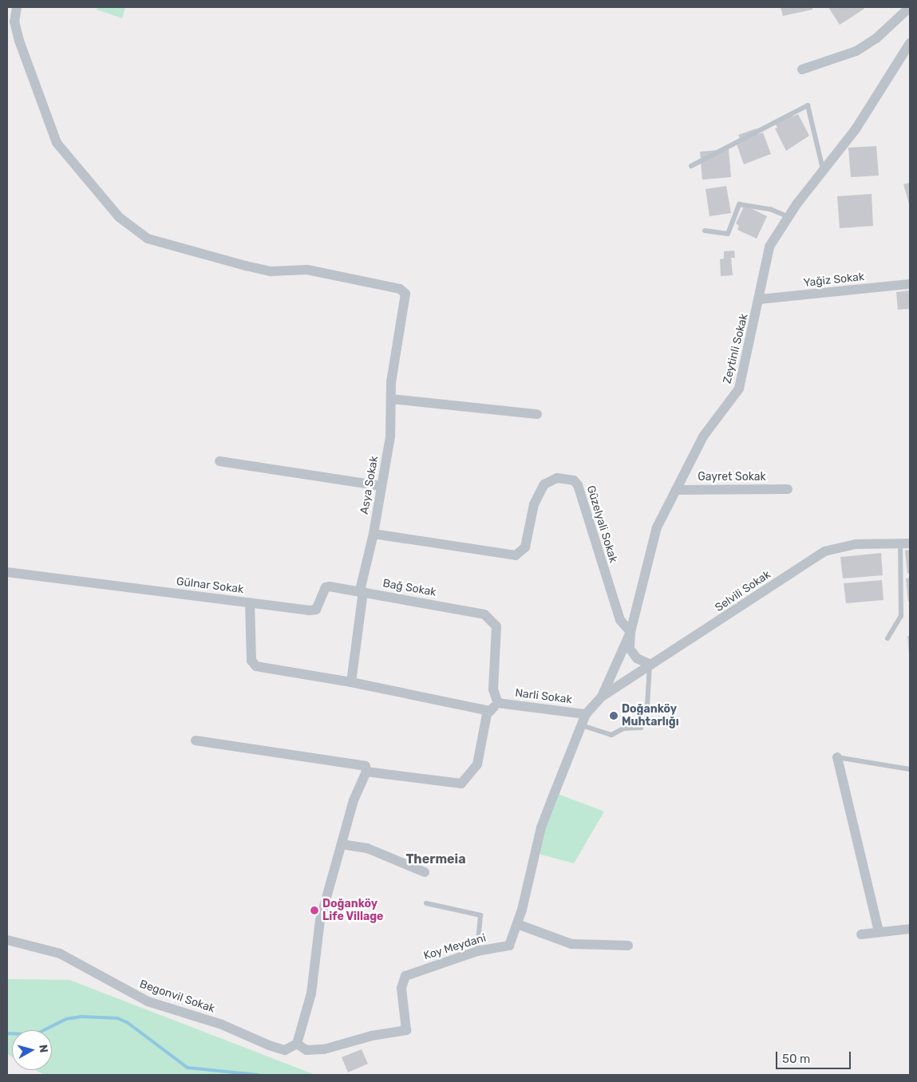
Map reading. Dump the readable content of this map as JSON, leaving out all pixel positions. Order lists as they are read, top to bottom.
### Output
{
  "streets": {
    "street": [
      "Yağiz Sokak",
      "Zeytinli Sokak",
      "Gayret Sokak",
      "Asya Sokak",
      "Güzelyali Sokak",
      "Gülnar Sokak",
      "Bağ Sokak",
      "Selvili Sokak",
      "Narli Sokak",
      "Koy Meydani",
      "Begonvil Sokak"
    ]
  },
  "crossings": [
    ["Yağiz Sokak", "Zeytinli Sokak"],
    ["Zeytinli Sokak", "Gayret Sokak"],
    ["Zeytinli Sokak", "Güzelyali Sokak"],
    ["Zeytinli Sokak", "Selvili Sokak"],
    ["Zeytinli Sokak", "Narli Sokak"],
    ["Zeytinli Sokak", "Koy Meydani"],
    ["Asya Sokak", "Güzelyali Sokak"],
    ["Asya Sokak", "Gülnar Sokak"],
    ["Asya Sokak", "Bağ Sokak"],
    ["Gülnar Sokak", "Bağ Sokak"],
    ["Bağ Sokak", "Narli Sokak"],
    ["Narli Sokak", "Koy Meydani"],
    ["Koy Meydani", "Begonvil Sokak"]
  ],
  "districts": ["Thermeia"],
  "places": ["Doğanköy Muhtarlığı", "Doğanköy Life Village"],
  "scale_bar": "50 m",
  "north": "right"
}
